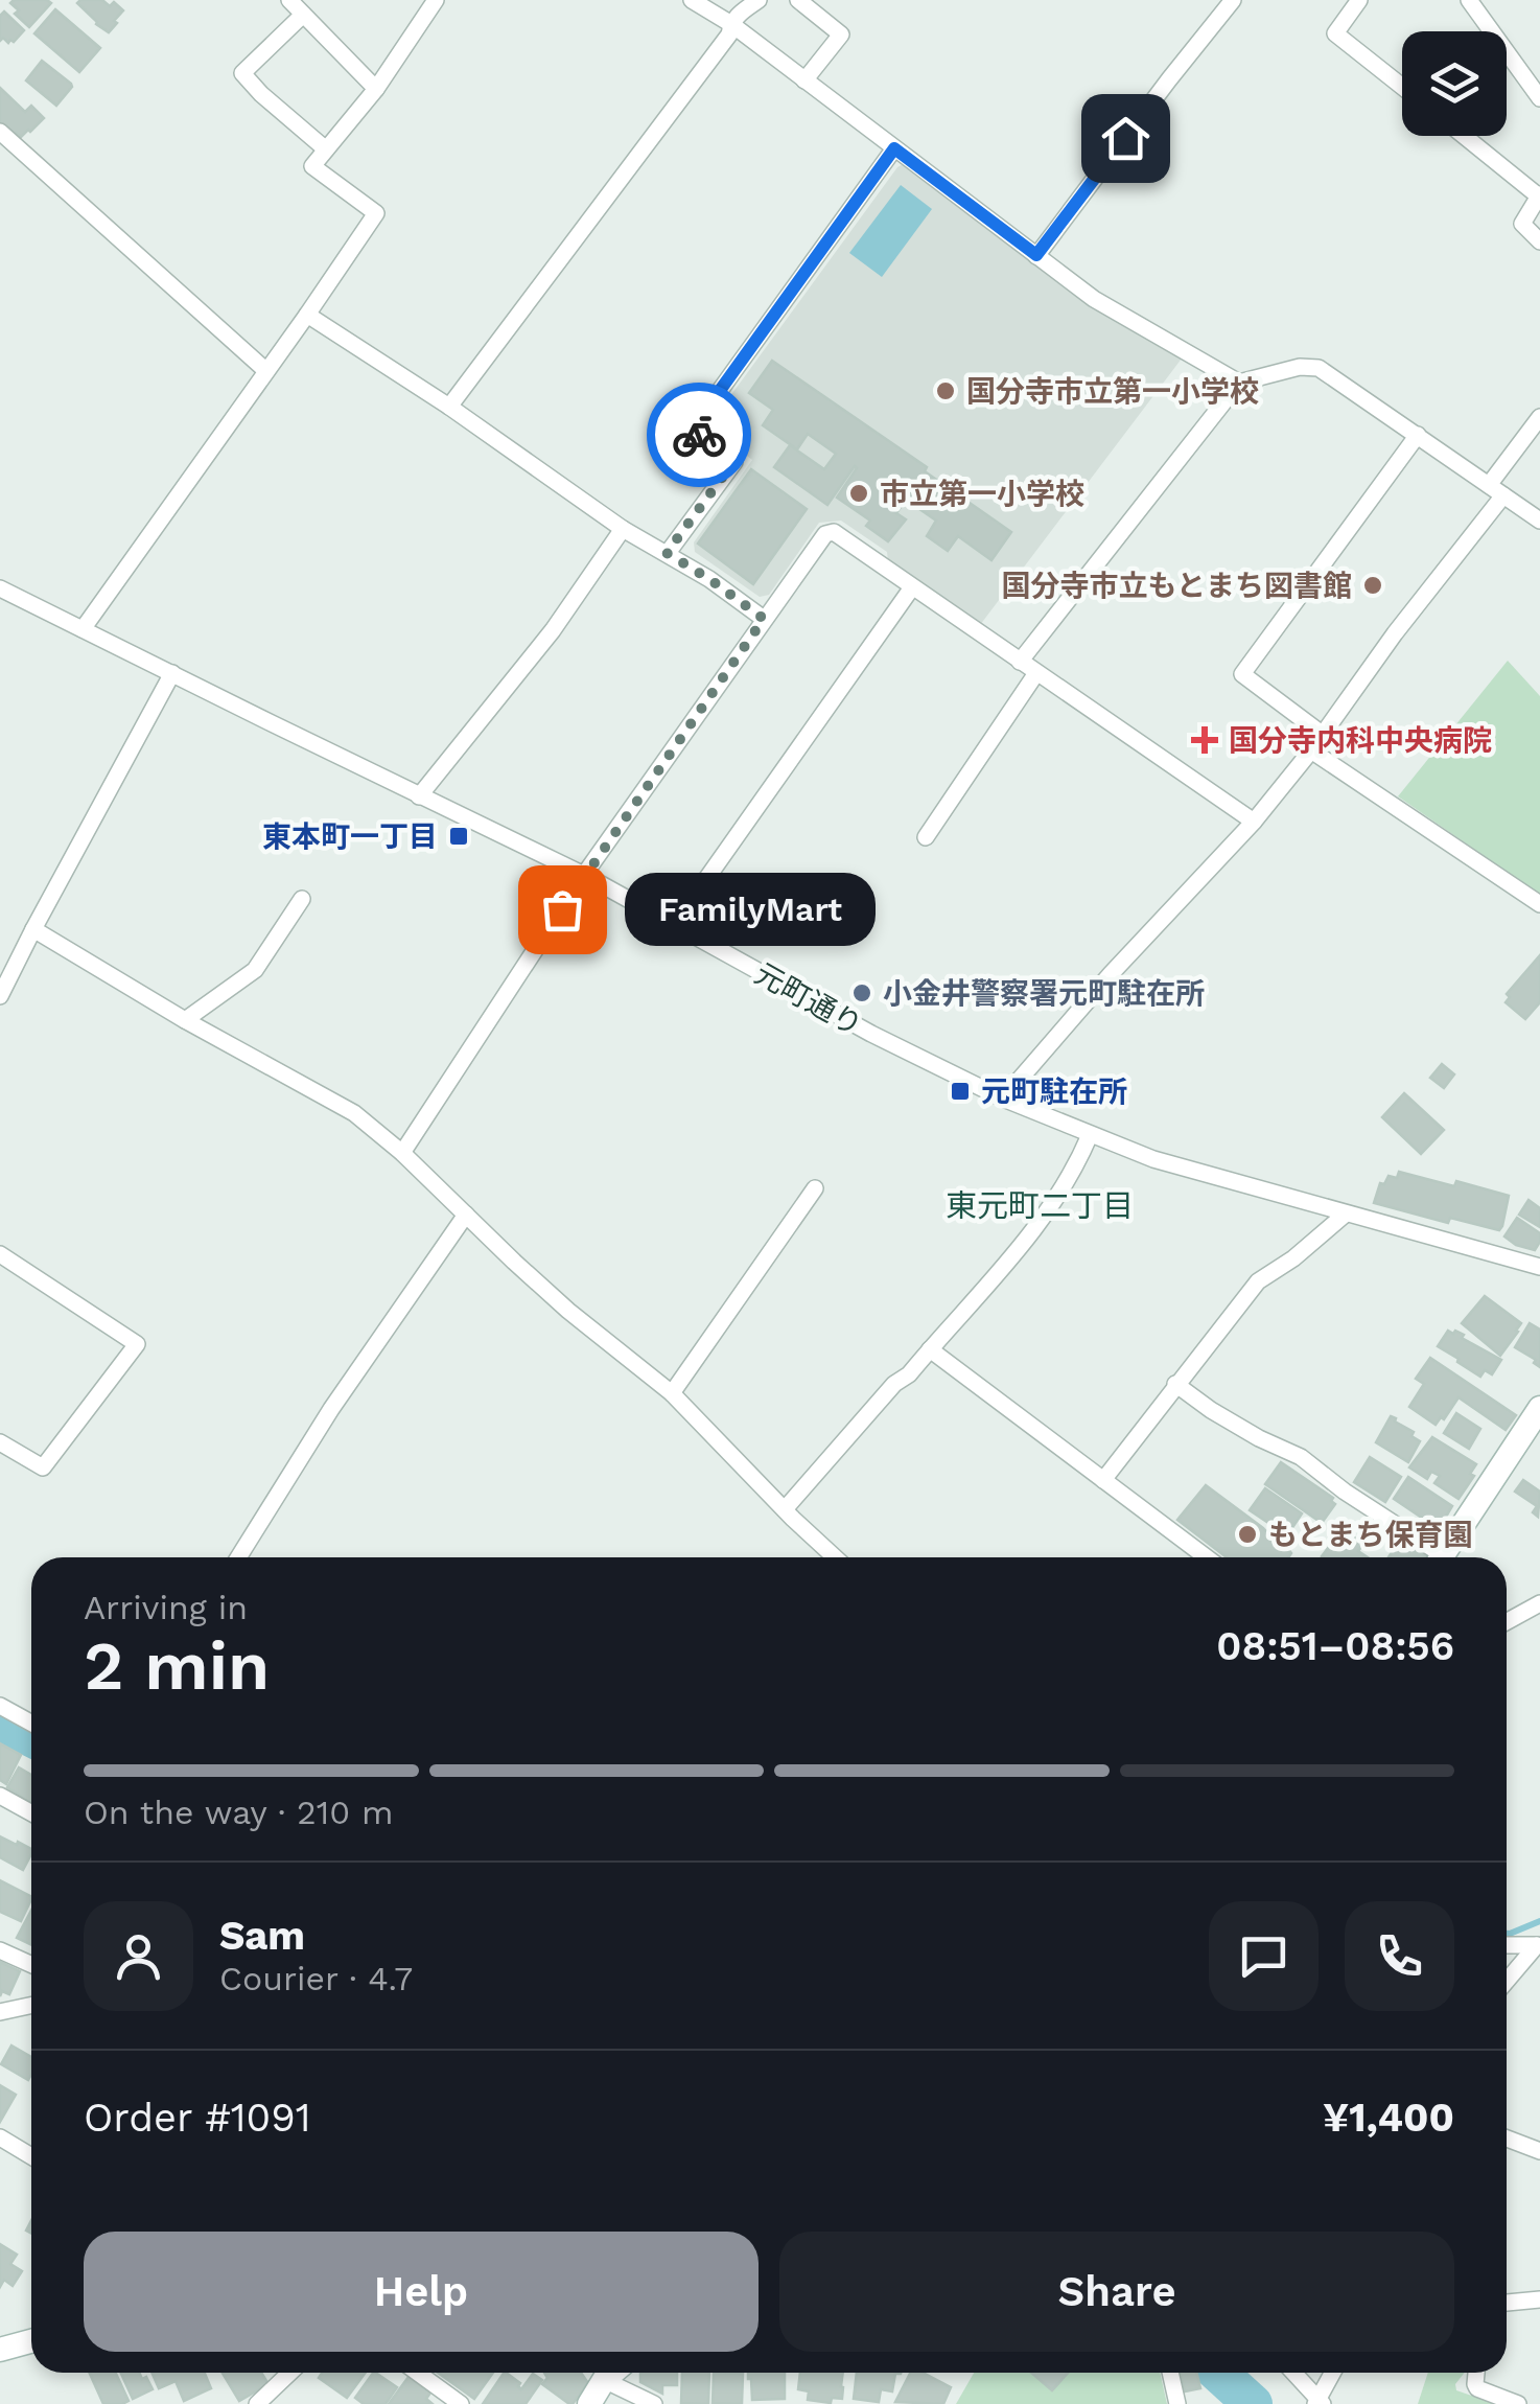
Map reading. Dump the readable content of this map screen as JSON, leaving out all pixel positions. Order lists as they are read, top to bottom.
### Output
{
  "streets": {
    "street": ["元町通り"]
  },
  "districts": ["東元町二丁目"],
  "places": {
    "other": [
      "国分寺市立第一小学校",
      "市立第一小学校",
      "国分寺市立もとまち図書館",
      "FamilyMart",
      "小金井警察署元町駐在所",
      "もとまち保育園"
    ],
    "health": ["国分寺内科中央病院"],
    "transit": ["東本町一丁目", "元町駐在所"]
  },
  "page": {
    "bubble": "FamilyMart",
    "heading": ["2 min", "Arriving in", "08:51–08:56"],
    "panel": [
      "Sam",
      "Courier · 4.7",
      "Order #1091",
      "¥1,400"
    ],
    "bar": "On the way · 210 m",
    "buttons": ["Help", "Share"]
  }
}
